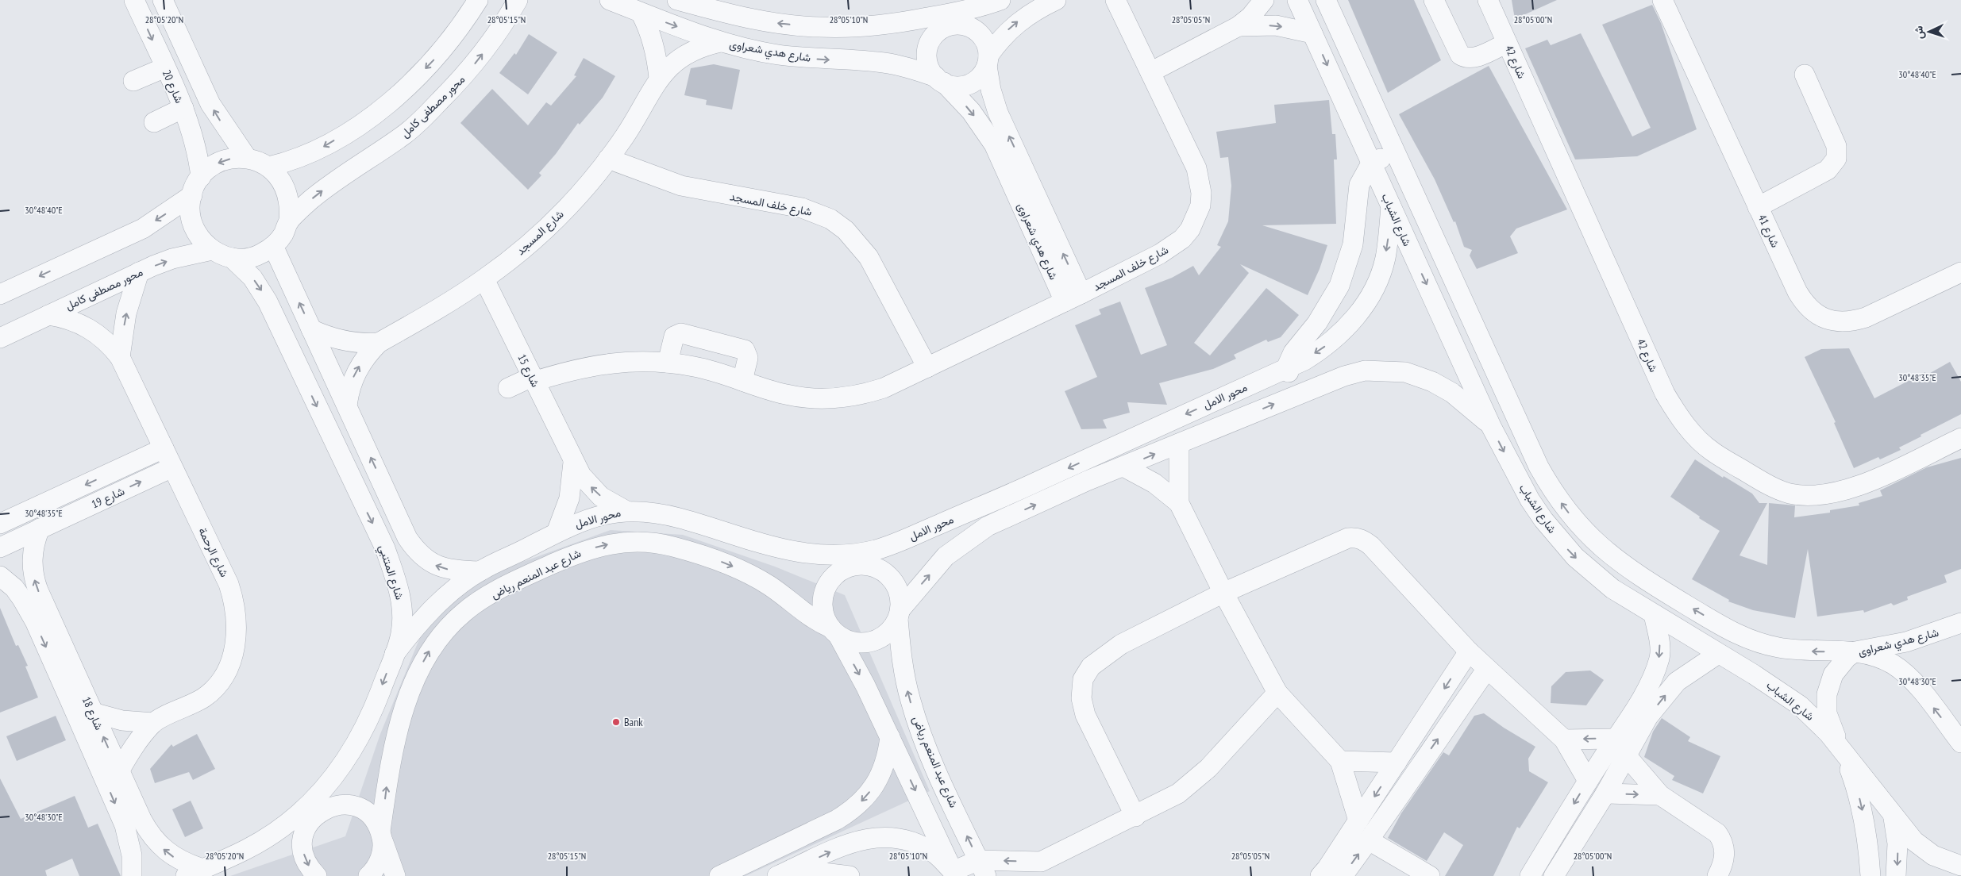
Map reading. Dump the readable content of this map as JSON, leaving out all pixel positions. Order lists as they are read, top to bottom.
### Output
{
  "streets": {
    "street": [
      "شارع هدي شعراوى",
      "شارع 42",
      "شارع 20",
      "محور مصطفى كامل",
      "شارع خلف المسجد",
      "شارع الشباب",
      "شارع 41",
      "شارع المسجد",
      "شارع 15",
      "محور الامل",
      "شارع 19",
      "شارع الرحمة",
      "شارع المتنبي",
      "شارع عبد المنعم رياض",
      "شارع 18"
    ]
  },
  "crossings": [
    ["شارع هدي شعراوى", "شارع خلف المسجد"],
    ["شارع هدي شعراوى", "شارع الشباب"],
    ["شارع هدي شعراوى", "شارع المسجد"],
    ["شارع 20", "محور مصطفى كامل"],
    ["شارع 20", "شارع المتنبي"],
    ["محور مصطفى كامل", "شارع الرحمة"],
    ["محور مصطفى كامل", "شارع المتنبي"],
    ["شارع خلف المسجد", "شارع المسجد"],
    ["شارع خلف المسجد", "شارع 15"],
    ["شارع الشباب", "محور الامل"],
    ["شارع المسجد", "شارع 15"],
    ["شارع 15", "محور الامل"],
    ["محور الامل", "شارع المتنبي"],
    ["شارع 19", "شارع الرحمة"],
    ["شارع 19", "شارع 18"],
    ["شارع الرحمة", "شارع 18"],
    ["شارع المتنبي", "شارع 18"]
  ],
  "places": ["Bank"],
  "north": "left",
  "coordinates": [
    "28°05'20\"N",
    "28°05'15\"N",
    "28°05'10\"N",
    "28°05'05\"N",
    "28°05'00\"N",
    "30°48'40\"E",
    "30°48'35\"E",
    "30°48'30\"E"
  ]
}
